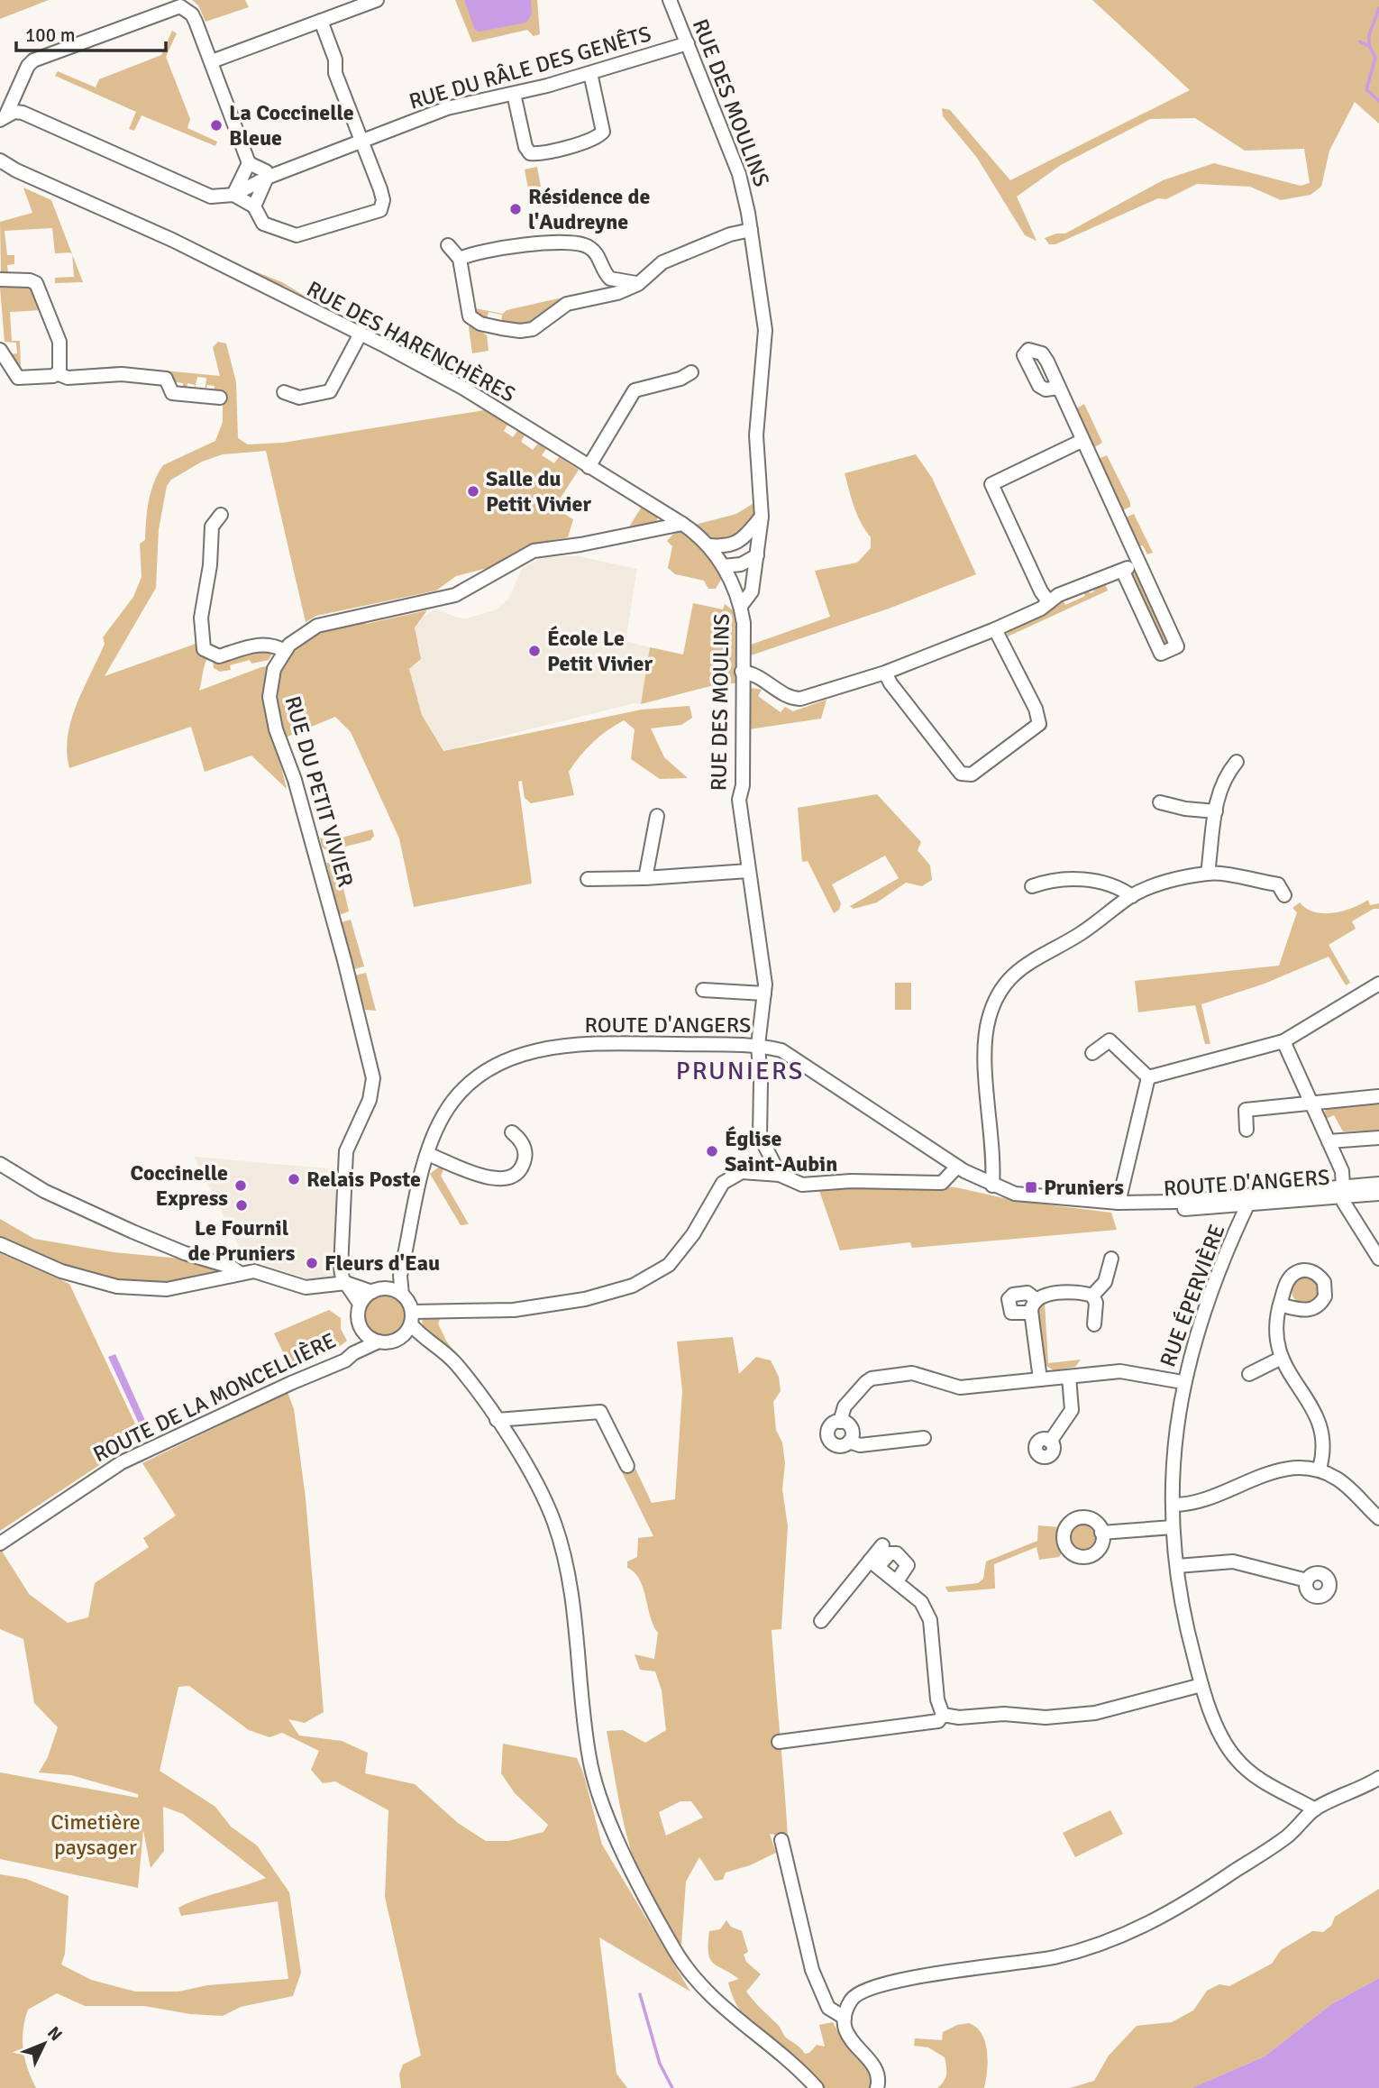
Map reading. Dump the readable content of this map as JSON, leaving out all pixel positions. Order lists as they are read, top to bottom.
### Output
{
  "streets": {
    "street": [
      "RUE DU RÂLE DES GENÊTS",
      "RUE DES MOULINS",
      "RUE DES HARENCHÈRES",
      "RUE DU PETIT VIVIER",
      "ROUTE D'ANGERS",
      "RUE ÉPERVIÈRE",
      "ROUTE DE LA MONCELLIÈRE"
    ]
  },
  "crossings": [
    ["RUE DU RÂLE DES GENÊTS", "RUE DES MOULINS"],
    ["RUE DES MOULINS", "RUE DES HARENCHÈRES"],
    ["RUE DES MOULINS", "ROUTE D'ANGERS"],
    ["RUE DES HARENCHÈRES", "RUE DU PETIT VIVIER"],
    ["RUE DU PETIT VIVIER", "ROUTE D'ANGERS"],
    ["RUE DU PETIT VIVIER", "ROUTE DE LA MONCELLIÈRE"],
    ["ROUTE D'ANGERS", "RUE ÉPERVIÈRE"],
    ["ROUTE D'ANGERS", "ROUTE DE LA MONCELLIÈRE"]
  ],
  "districts": ["PRUNIERS"],
  "parks": ["Cimetière paysager"],
  "places": {
    "other": [
      "La Coccinelle Bleue",
      "Résidence de l'Audreyne",
      "Salle du Petit Vivier",
      "École Le Petit Vivier",
      "Église Saint-Aubin",
      "Relais Poste",
      "Coccinelle Express",
      "Le Fournil de Pruniers",
      "Fleurs d'Eau"
    ],
    "transit": ["Pruniers"]
  },
  "scale_bar": "100 m",
  "north": "top right"
}
